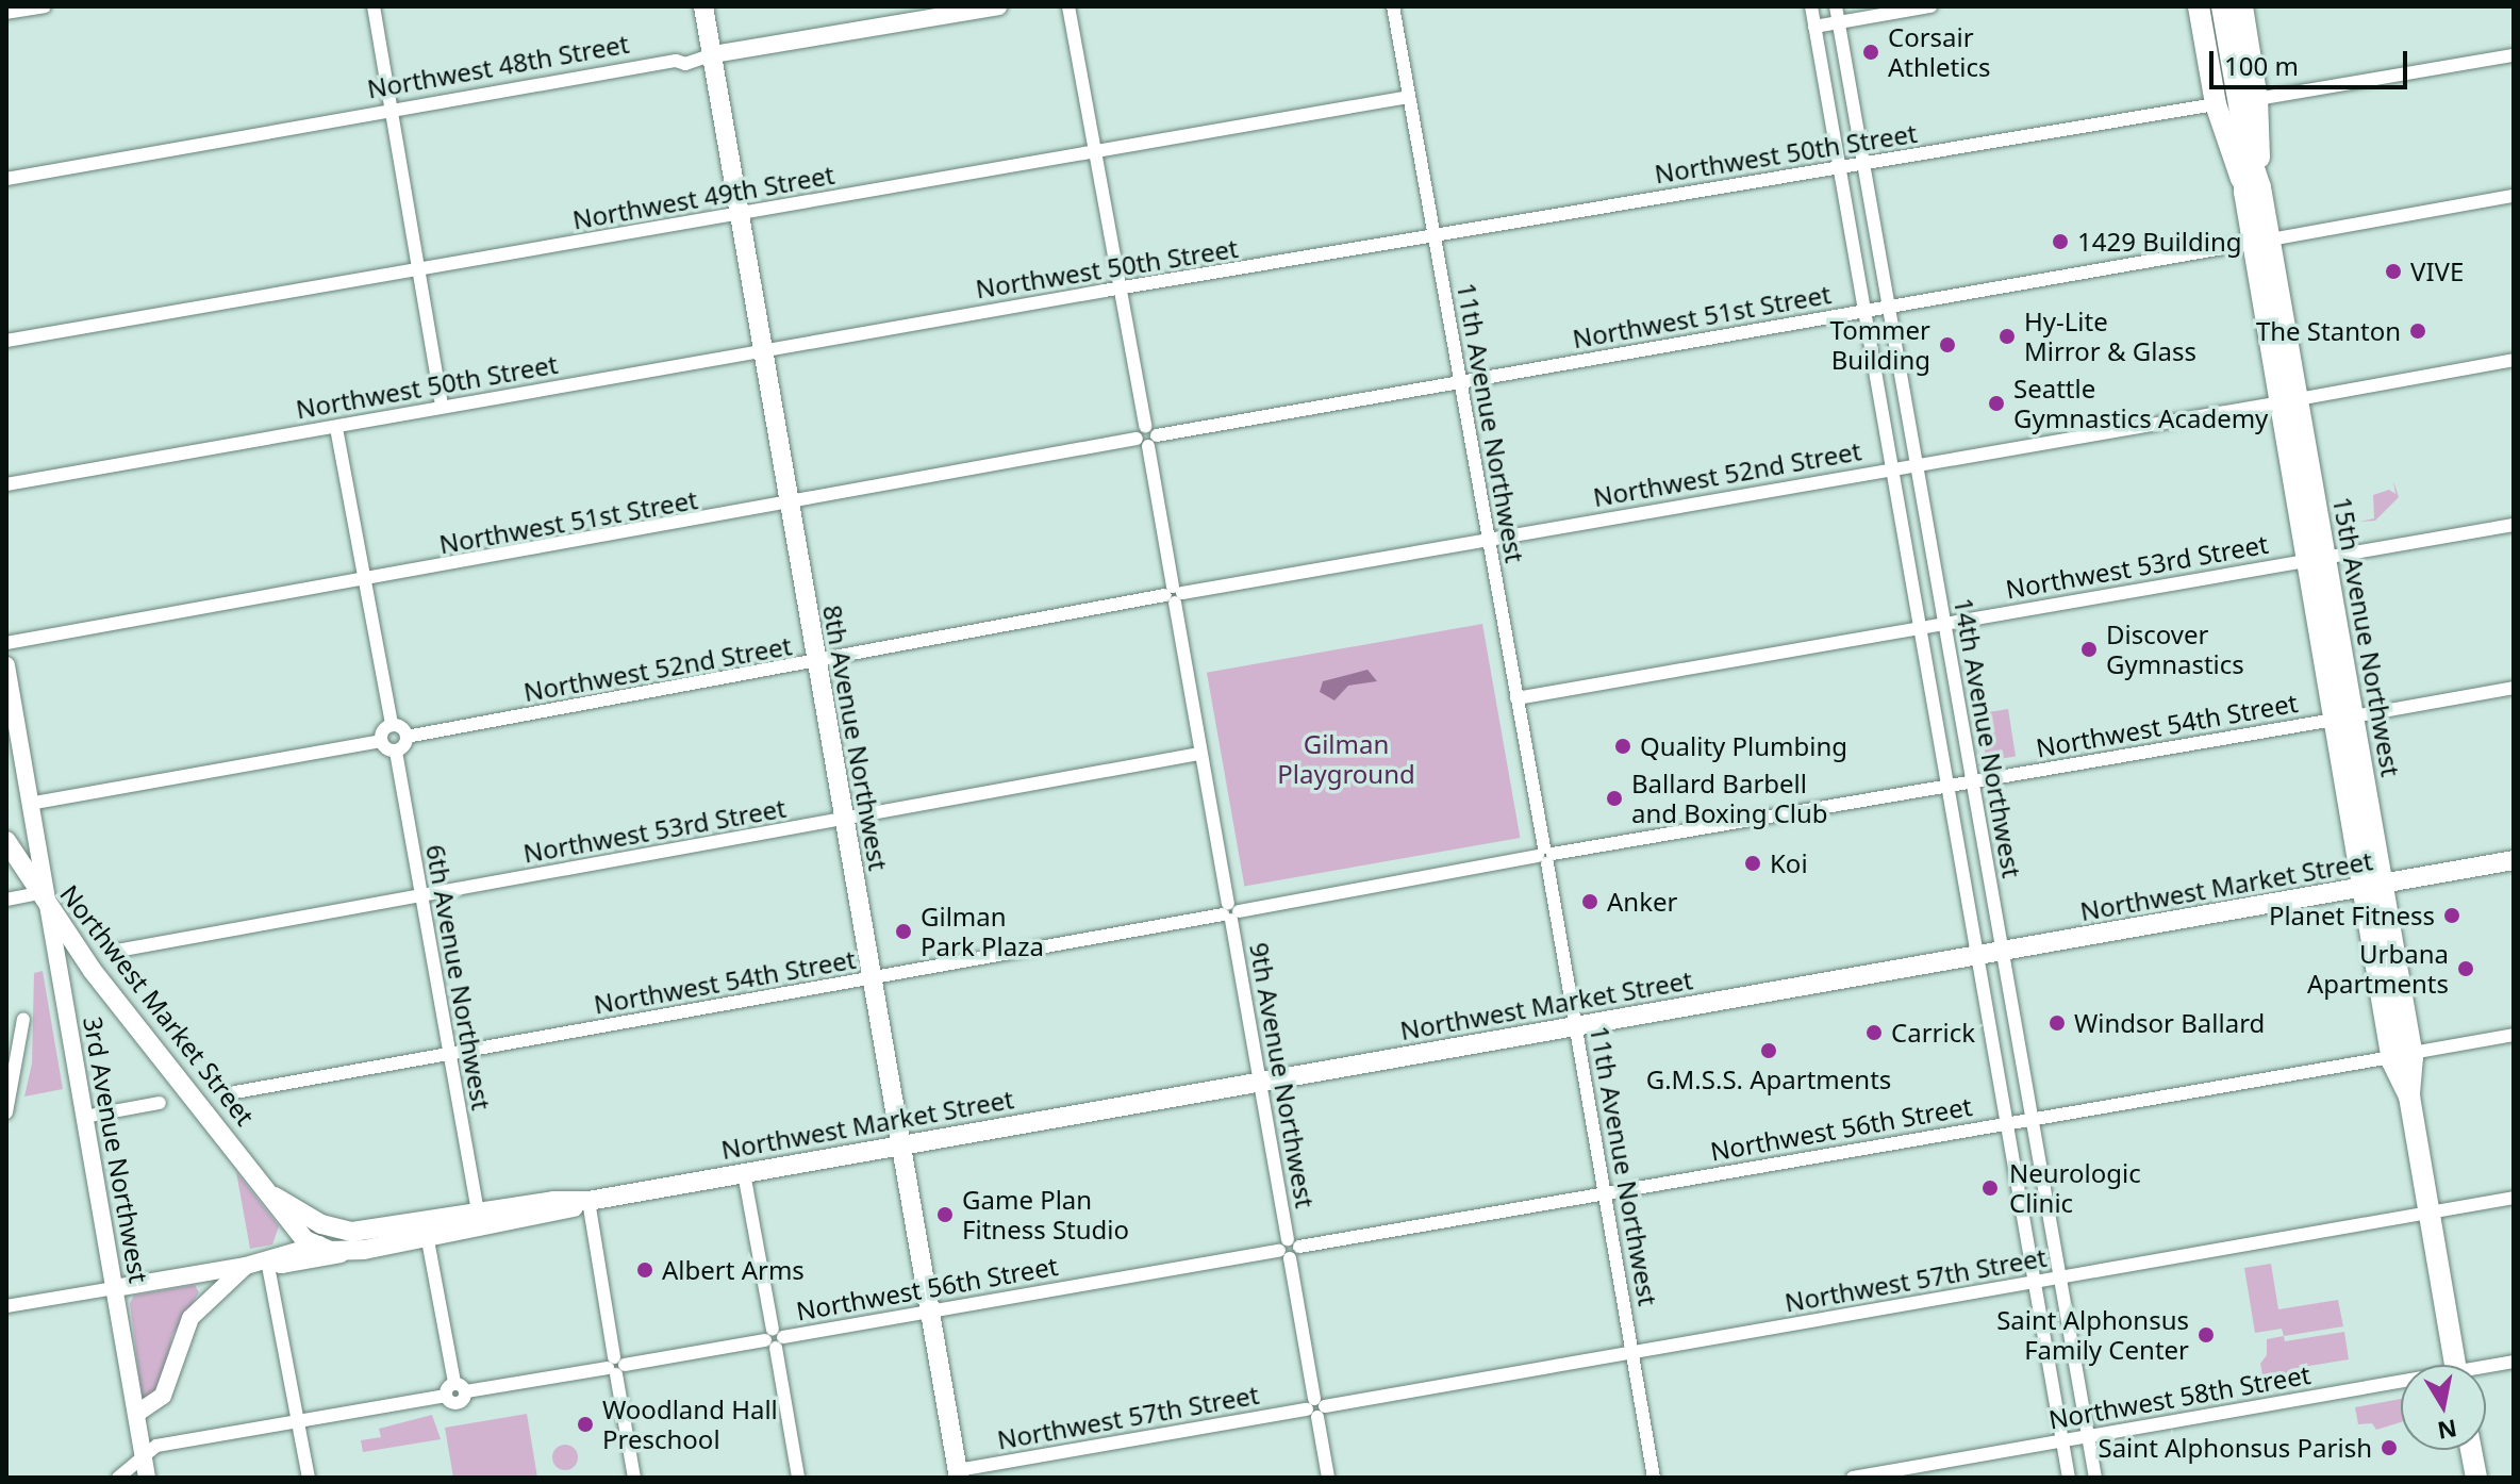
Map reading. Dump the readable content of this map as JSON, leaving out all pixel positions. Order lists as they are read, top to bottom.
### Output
{
  "streets": {
    "main road": ["15th Avenue Northwest", "8th Avenue Northwest", "Northwest Market Street"],
    "street": [
      "Northwest 48th Street",
      "Northwest 50th Street",
      "Northwest 49th Street",
      "Northwest 51st Street",
      "11th Avenue Northwest",
      "Northwest 52nd Street",
      "Northwest 53rd Street",
      "Northwest 54th Street",
      "14th Avenue Northwest",
      "6th Avenue Northwest",
      "9th Avenue Northwest",
      "Northwest 56th Street",
      "3rd Avenue Northwest",
      "Northwest 57th Street",
      "Northwest 58th Street"
    ]
  },
  "crossings": [
    ["Northwest 48th Street", "8th Avenue Northwest"],
    ["Northwest 50th Street", "11th Avenue Northwest"],
    ["Northwest 50th Street", "15th Avenue Northwest"],
    ["Northwest 50th Street", "8th Avenue Northwest"],
    ["Northwest 50th Street", "14th Avenue Northwest"],
    ["Northwest 49th Street", "11th Avenue Northwest"],
    ["Northwest 49th Street", "8th Avenue Northwest"],
    ["Northwest 51st Street", "11th Avenue Northwest"],
    ["Northwest 51st Street", "15th Avenue Northwest"],
    ["Northwest 51st Street", "8th Avenue Northwest"],
    ["Northwest 51st Street", "14th Avenue Northwest"],
    ["Northwest 51st Street", "9th Avenue Northwest"],
    ["11th Avenue Northwest", "Northwest 52nd Street"],
    ["11th Avenue Northwest", "Northwest 53rd Street"],
    ["11th Avenue Northwest", "Northwest 54th Street"],
    ["11th Avenue Northwest", "Northwest Market Street"],
    ["11th Avenue Northwest", "Northwest 56th Street"],
    ["11th Avenue Northwest", "Northwest 57th Street"],
    ["Northwest 52nd Street", "15th Avenue Northwest"],
    ["Northwest 52nd Street", "8th Avenue Northwest"],
    ["Northwest 52nd Street", "14th Avenue Northwest"],
    ["Northwest 52nd Street", "9th Avenue Northwest"],
    ["Northwest 53rd Street", "15th Avenue Northwest"],
    ["Northwest 53rd Street", "8th Avenue Northwest"],
    ["Northwest 53rd Street", "14th Avenue Northwest"],
    ["Northwest 53rd Street", "6th Avenue Northwest"],
    ["Northwest 53rd Street", "9th Avenue Northwest"],
    ["15th Avenue Northwest", "Northwest 54th Street"],
    ["15th Avenue Northwest", "Northwest Market Street"],
    ["15th Avenue Northwest", "Northwest 56th Street"],
    ["15th Avenue Northwest", "Northwest 57th Street"],
    ["Northwest 54th Street", "8th Avenue Northwest"],
    ["Northwest 54th Street", "14th Avenue Northwest"],
    ["Northwest 54th Street", "6th Avenue Northwest"],
    ["Northwest 54th Street", "9th Avenue Northwest"],
    ["8th Avenue Northwest", "Northwest Market Street"],
    ["8th Avenue Northwest", "Northwest 56th Street"],
    ["8th Avenue Northwest", "Northwest 57th Street"],
    ["14th Avenue Northwest", "Northwest Market Street"],
    ["14th Avenue Northwest", "Northwest 56th Street"],
    ["14th Avenue Northwest", "Northwest 57th Street"],
    ["14th Avenue Northwest", "Northwest 58th Street"],
    ["Northwest Market Street", "6th Avenue Northwest"],
    ["Northwest Market Street", "9th Avenue Northwest"],
    ["Northwest Market Street", "3rd Avenue Northwest"],
    ["9th Avenue Northwest", "Northwest 56th Street"],
    ["9th Avenue Northwest", "Northwest 57th Street"]
  ],
  "parks": ["Gilman Playground"],
  "places": [
    "Corsair Athletics",
    "1429 Building",
    "VIVE",
    "The Stanton",
    "Hy-Lite Mirror & Glass",
    "Tommer Building",
    "Seattle Gymnastics Academy",
    "Discover Gymnastics",
    "Quality Plumbing",
    "Ballard Barbell and Boxing Club",
    "Koi",
    "Anker",
    "Planet Fitness",
    "Gilman Park Plaza",
    "Urbana Apartments",
    "Windsor Ballard",
    "Carrick",
    "G.M.S.S. Apartments",
    "Neurologic Clinic",
    "Game Plan Fitness Studio",
    "Albert Arms",
    "Saint Alphonsus Family Center",
    "Woodland Hall Preschool",
    "Saint Alphonsus Parish"
  ],
  "scale_bar": "100 m",
  "north": "bottom"
}
